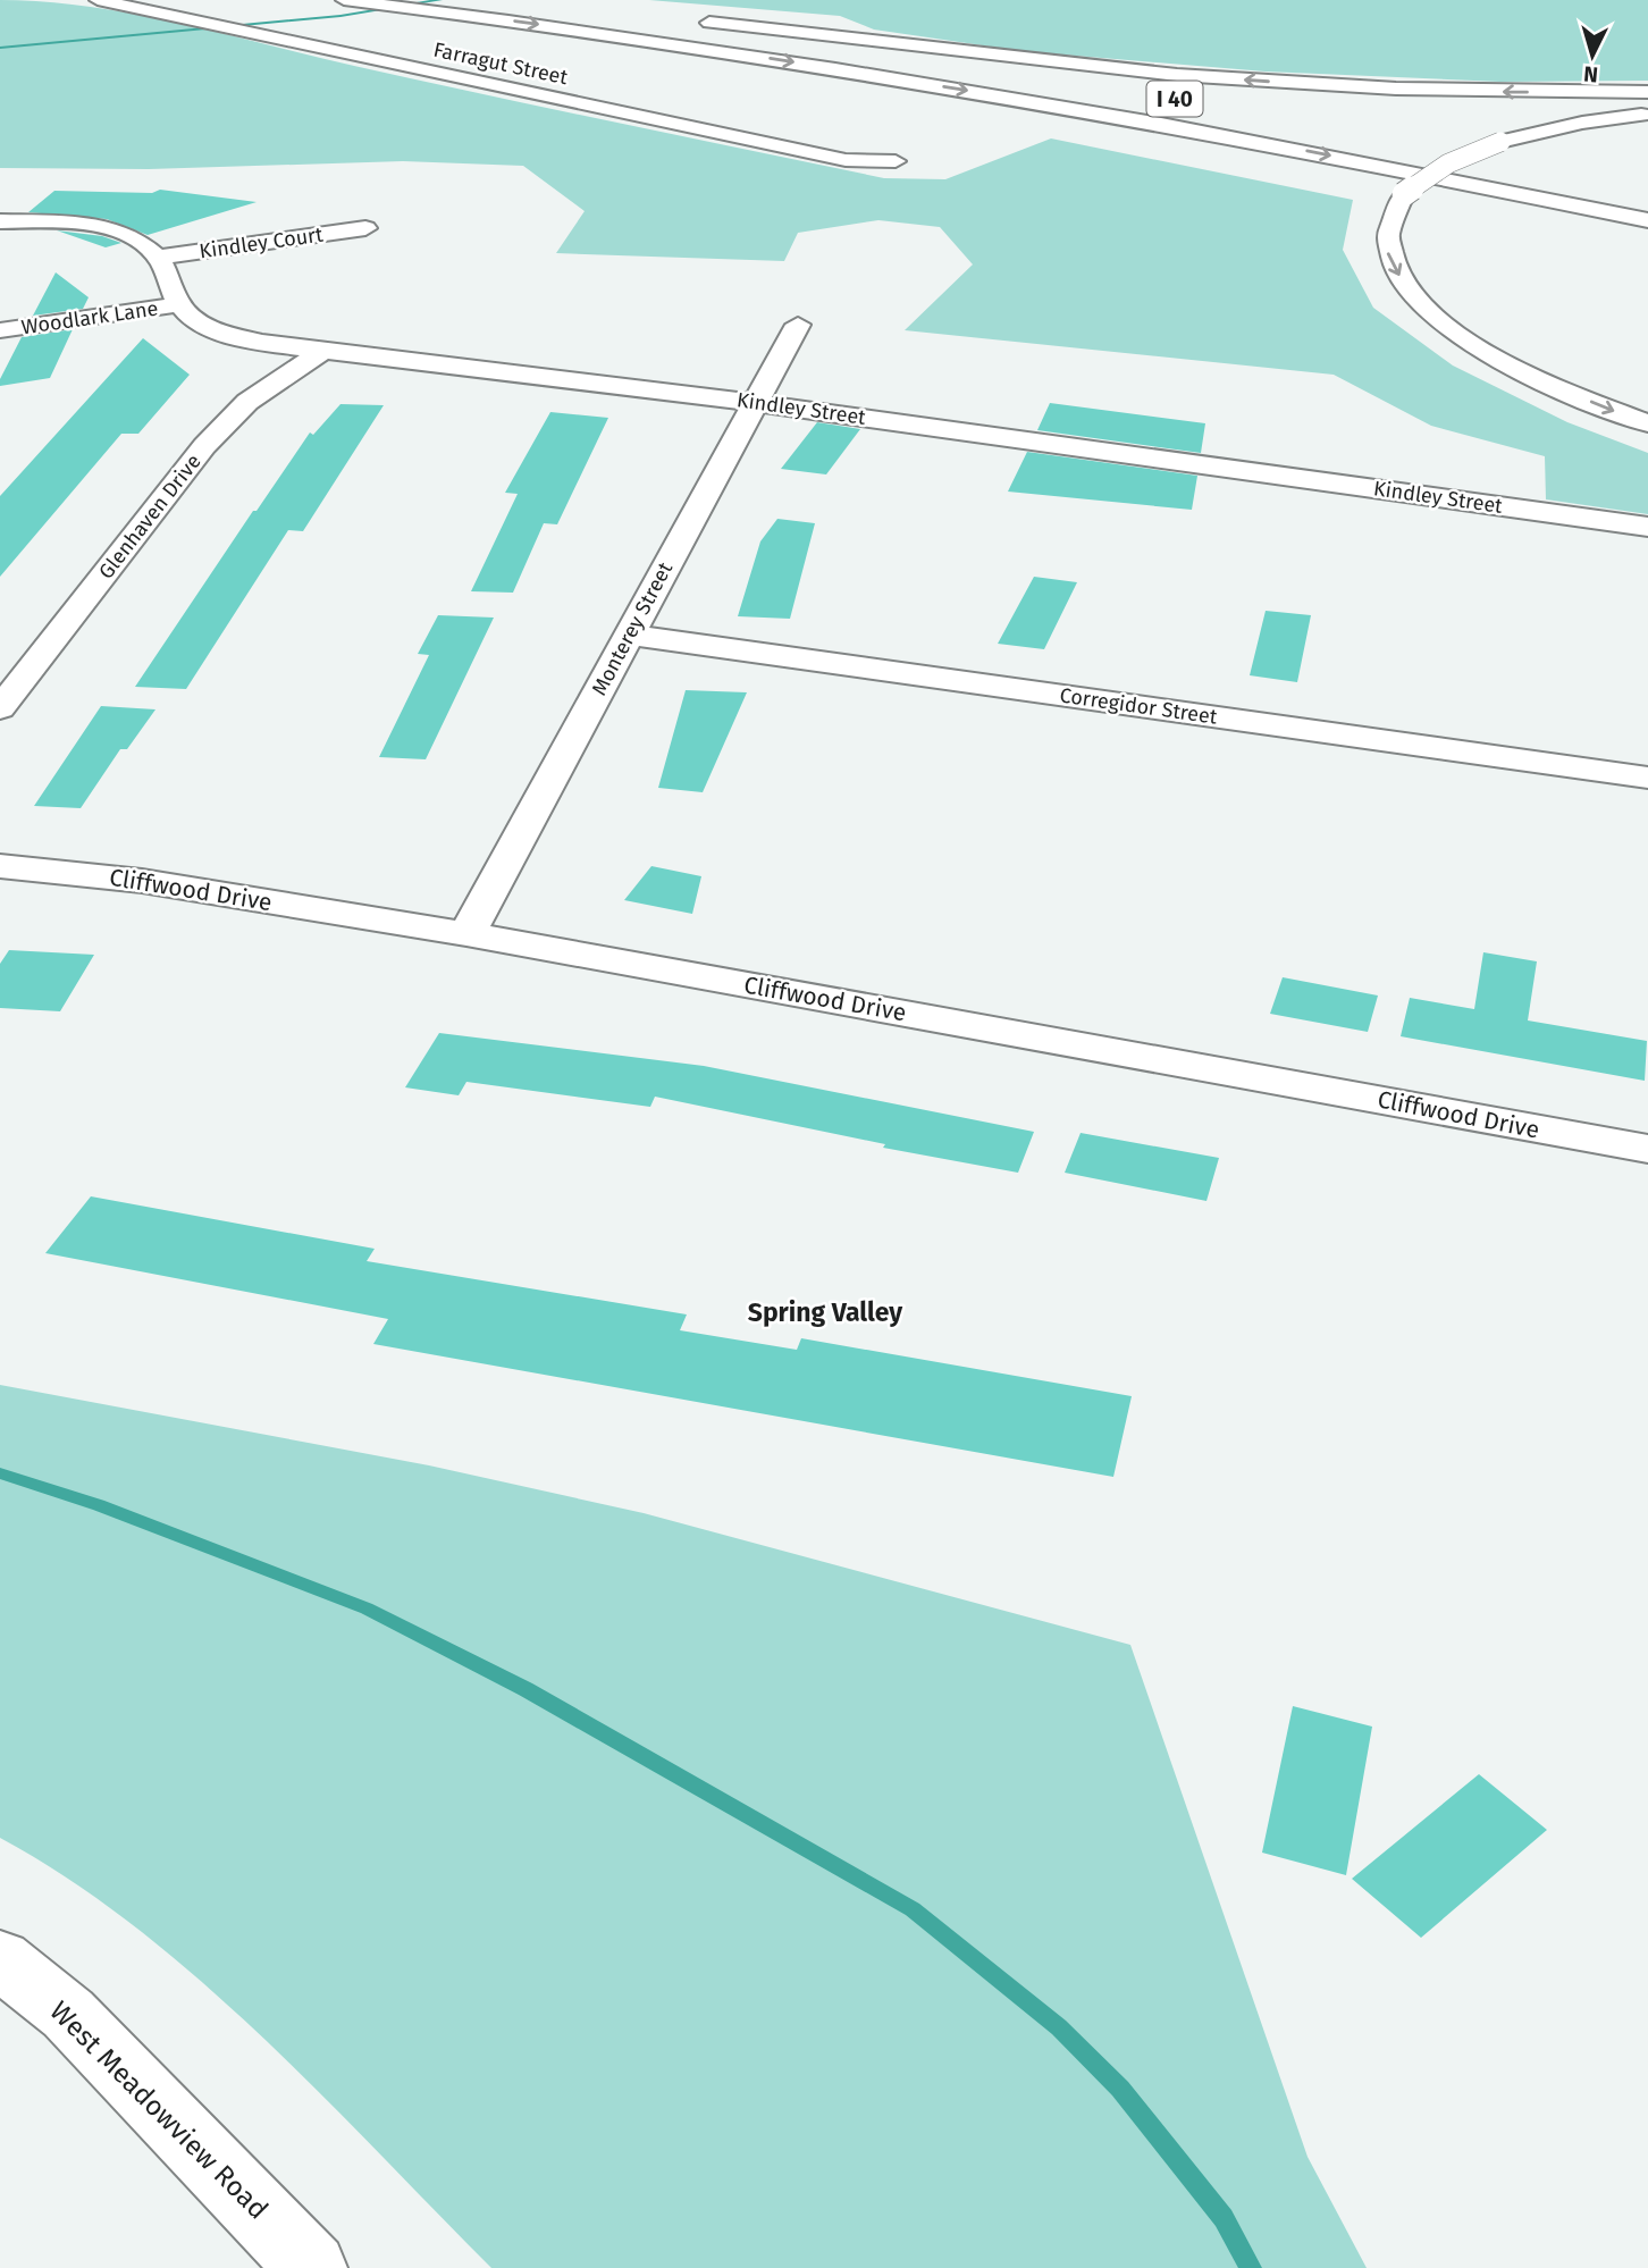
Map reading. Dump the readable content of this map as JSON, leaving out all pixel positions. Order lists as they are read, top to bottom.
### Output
{
  "streets": {
    "main road": [
      "Farragut Street",
      "I 40",
      "Kindley Court",
      "Woodlark Lane",
      "Kindley Street",
      "Glenhaven Drive",
      "Monterey Street",
      "Corregidor Street",
      "Cliffwood Drive",
      "West Meadowview Road"
    ]
  },
  "crossings": [
    ["Kindley Court", "Kindley Street"],
    ["Woodlark Lane", "Kindley Street"],
    ["Kindley Street", "Glenhaven Drive"],
    ["Kindley Street", "Monterey Street"],
    ["Monterey Street", "Corregidor Street"],
    ["Monterey Street", "Cliffwood Drive"]
  ],
  "districts": ["Spring Valley"],
  "north": "bottom"
}
